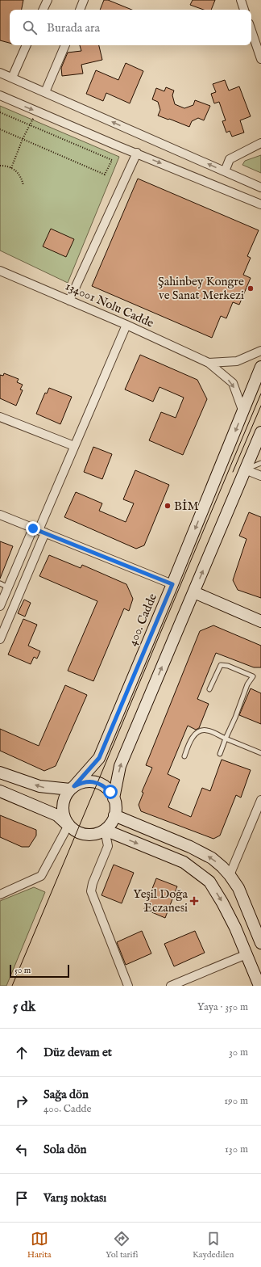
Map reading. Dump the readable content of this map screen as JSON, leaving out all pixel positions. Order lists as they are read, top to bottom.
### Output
{
  "streets": {
    "main road": ["400. Cadde"],
    "street": ["134001 Nolu Cadde"]
  },
  "crossings": [
    ["134001 Nolu Cadde", "400. Cadde"]
  ],
  "places": {
    "other": ["Şahinbey Kongre ve Sanat Merkezi", "BİM"],
    "health": ["Yeşil Doğa Eczanesi"]
  },
  "scale_bar": "50 m",
  "page": {
    "search": "Burada ara",
    "scale": "50 m",
    "heading": ["5 dk", "Yaya · 350 m"],
    "list": [
      ["Düz devam et", "30 m"],
      ["Sağa dön", "400. Cadde", "190 m"],
      ["Sola dön", "130 m"],
      "Varış noktası"
    ],
    "nav": ["Harita", "Yol tarifi", "Kaydedilen"]
  }
}
